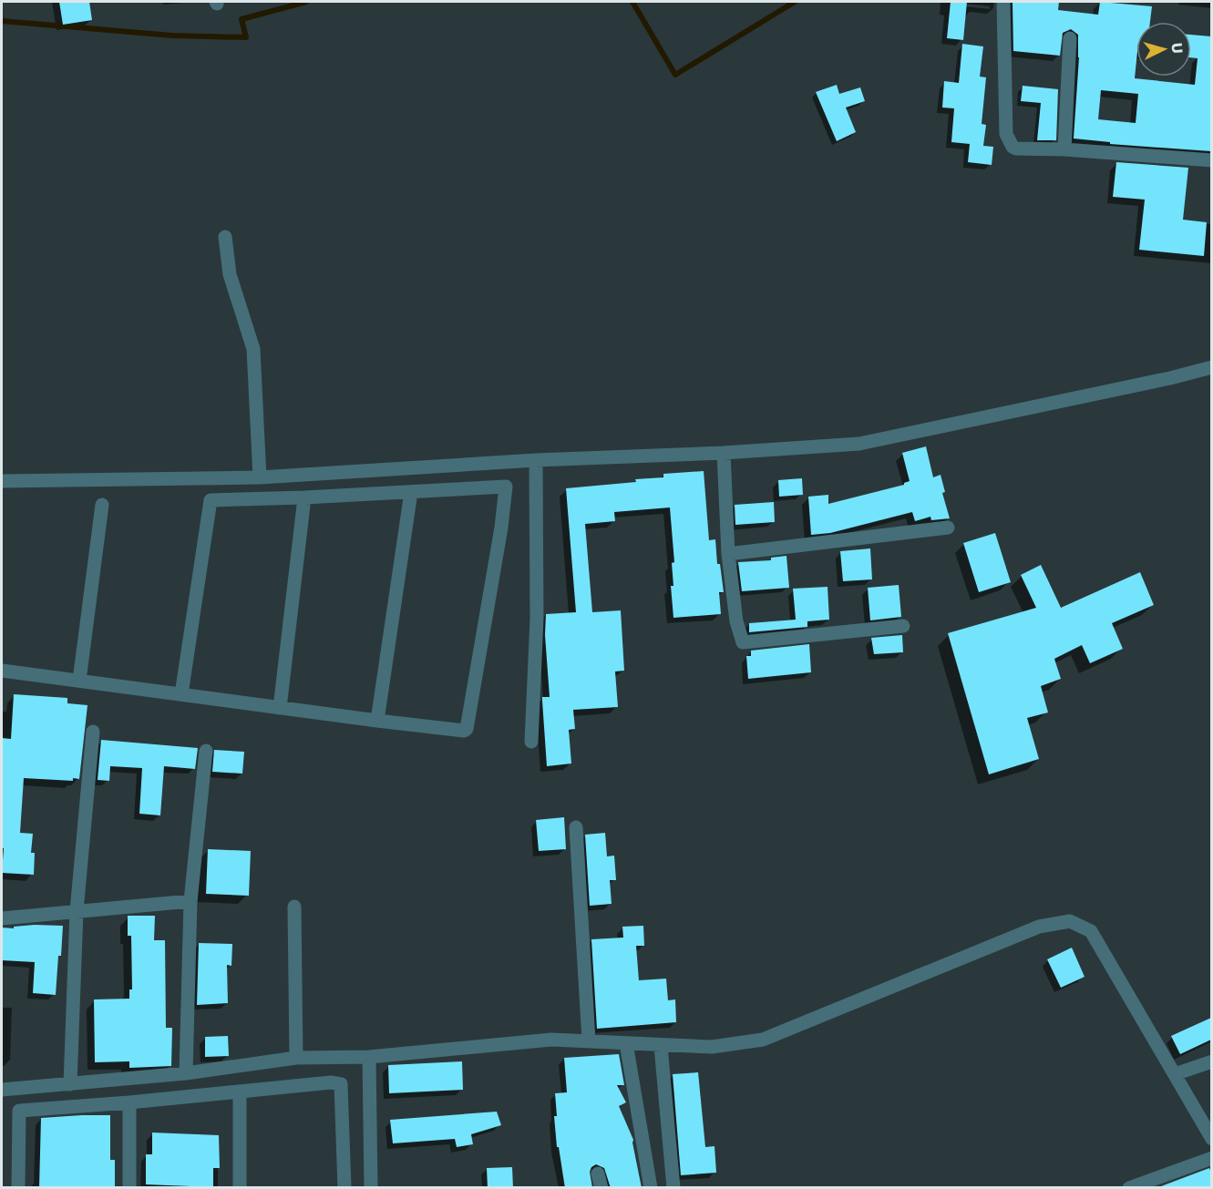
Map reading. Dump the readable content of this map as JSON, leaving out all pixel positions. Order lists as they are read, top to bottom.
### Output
{
  "north": "right"
}
